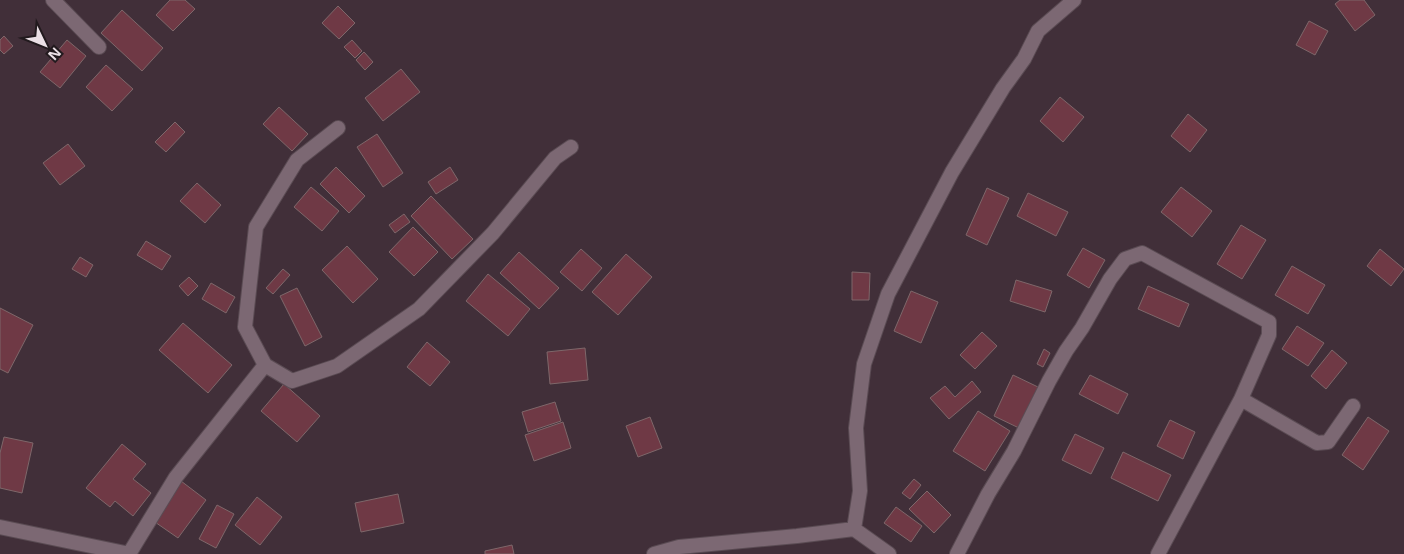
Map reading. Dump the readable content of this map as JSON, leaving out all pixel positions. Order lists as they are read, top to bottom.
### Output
{
  "north": "bottom right"
}
